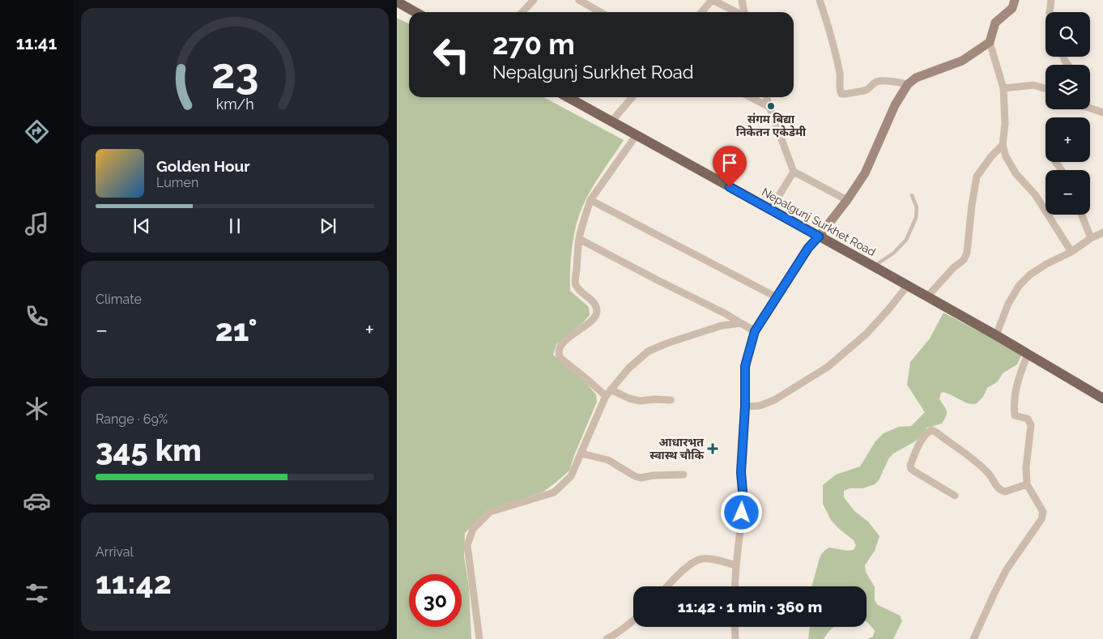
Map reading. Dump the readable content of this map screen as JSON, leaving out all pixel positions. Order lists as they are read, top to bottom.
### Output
{
  "streets": {
    "main road": ["Nepalgunj Surkhet Road"]
  },
  "places": {
    "other": ["संगम बिद्या निकेतन एकेडेमी"],
    "health": ["आधारभुत स्वास्थ चौकि"]
  },
  "page": {
    "tabs": "11:41",
    "map_buttons": ["+", "−"],
    "turn": ["270 m", "Nepalgunj Surkhet Road"],
    "song": ["Golden Hour", "Lumen"],
    "tile": [
      "Climate",
      ["Range · 69%", "345 km"],
      ["Arrival", "11:42"]
    ],
    "heat": ["−", "21°", "+"],
    "limit": "30",
    "trip": "11:42 · 1 min · 360 m",
    "gauge": ["23", "km/h"]
  }
}
